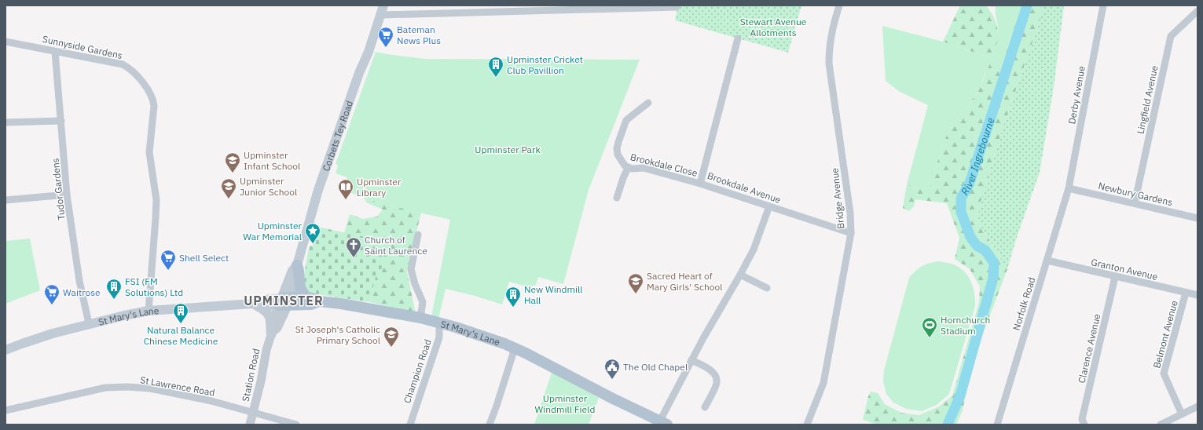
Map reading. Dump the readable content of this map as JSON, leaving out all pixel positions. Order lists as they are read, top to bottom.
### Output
{
  "streets": {
    "main road": ["Corbets Tey Road", "St Mary's Lane"],
    "street": [
      "Sunnyside Gardens",
      "Derby Avenue",
      "Lingfield Avenue",
      "Brookdale Close",
      "Brookdale Avenue",
      "Tudor Gardens",
      "Newbury Gardens",
      "Bridge Avenue",
      "Granton Avenue",
      "Norfolk Road",
      "Belmont Avenue",
      "Clarence Avenue",
      "Champion Road",
      "Station Road",
      "St Lawrence Road"
    ]
  },
  "crossings": [
    ["Sunnyside Gardens", "Tudor Gardens"],
    ["Sunnyside Gardens", "St Mary's Lane"],
    ["Derby Avenue", "Newbury Gardens"],
    ["Derby Avenue", "Norfolk Road"],
    ["Lingfield Avenue", "Newbury Gardens"],
    ["Corbets Tey Road", "St Mary's Lane"],
    ["Corbets Tey Road", "Station Road"],
    ["Brookdale Close", "Brookdale Avenue"],
    ["Brookdale Avenue", "Bridge Avenue"],
    ["Tudor Gardens", "St Mary's Lane"],
    ["Newbury Gardens", "Norfolk Road"],
    ["Granton Avenue", "Norfolk Road"],
    ["Granton Avenue", "Belmont Avenue"],
    ["Granton Avenue", "Clarence Avenue"],
    ["St Mary's Lane", "Champion Road"],
    ["St Mary's Lane", "Station Road"],
    ["Station Road", "St Lawrence Road"]
  ],
  "districts": ["UPMINSTER"],
  "water": ["River Ingrebourne"],
  "parks": ["Stewart Avenue Allotments", "Upminster Park", "Upminster Windmill Field"],
  "places": {
    "supermarket": ["Bateman News Plus", "Shell Select", "Waitrose"],
    "building": [
      "Upminster Cricket Club Pavillion",
      "FSI (FM Solutions) Ltd",
      "New Windmill Hall",
      "Natural Balance Chinese Medicine"
    ],
    "school or university": [
      "Upminster Infant School",
      "Upminster Junior School",
      "Sacred Heart of Mary Girls' School",
      "St Joseph's Catholic Primary School"
    ],
    "library": ["Upminster Library"],
    "place": ["Upminster War Memorial"],
    "church": ["Church of Saint Laurence"],
    "sports": ["Hornchurch Stadium"],
    "public building": ["The Old Chapel"]
  }
}
